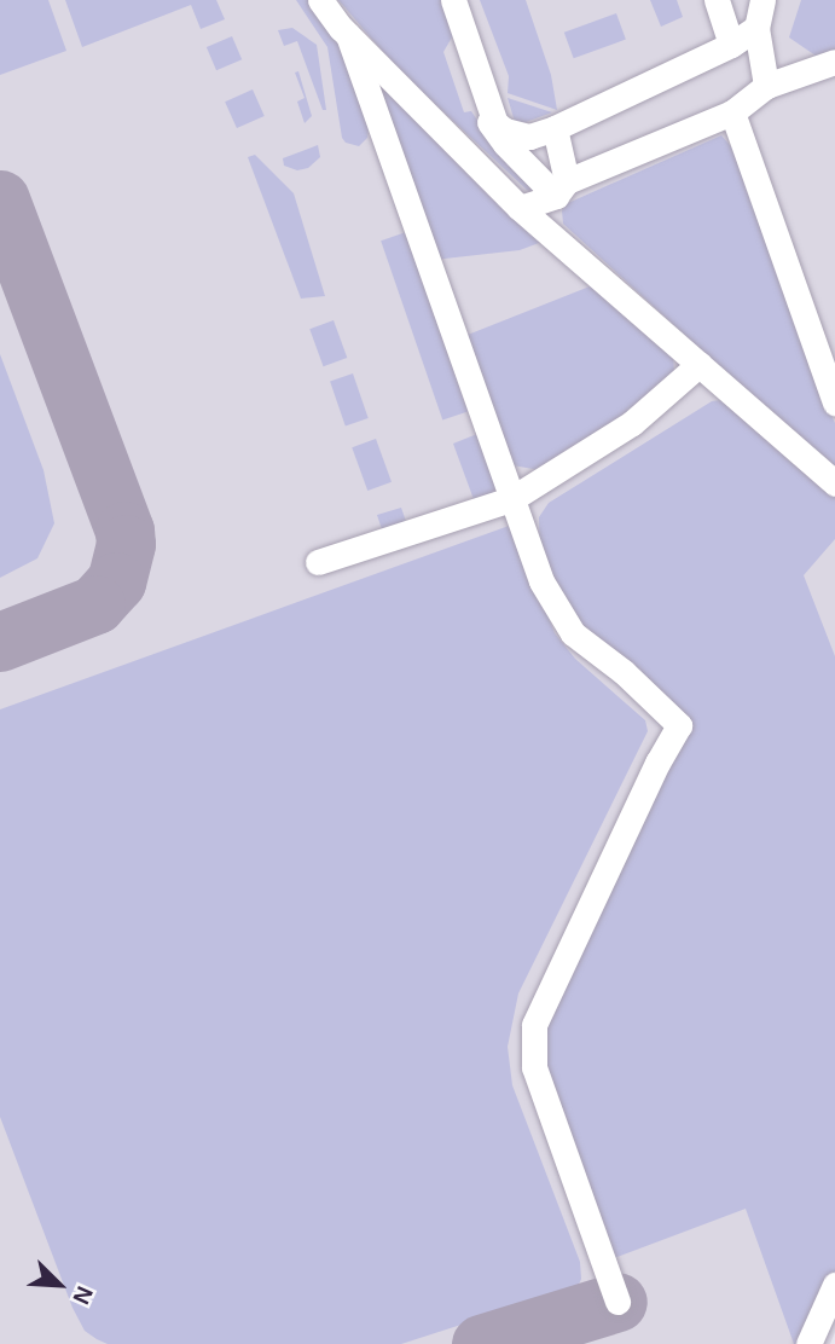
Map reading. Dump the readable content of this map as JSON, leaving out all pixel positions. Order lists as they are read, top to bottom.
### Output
{
  "north": "bottom right"
}
